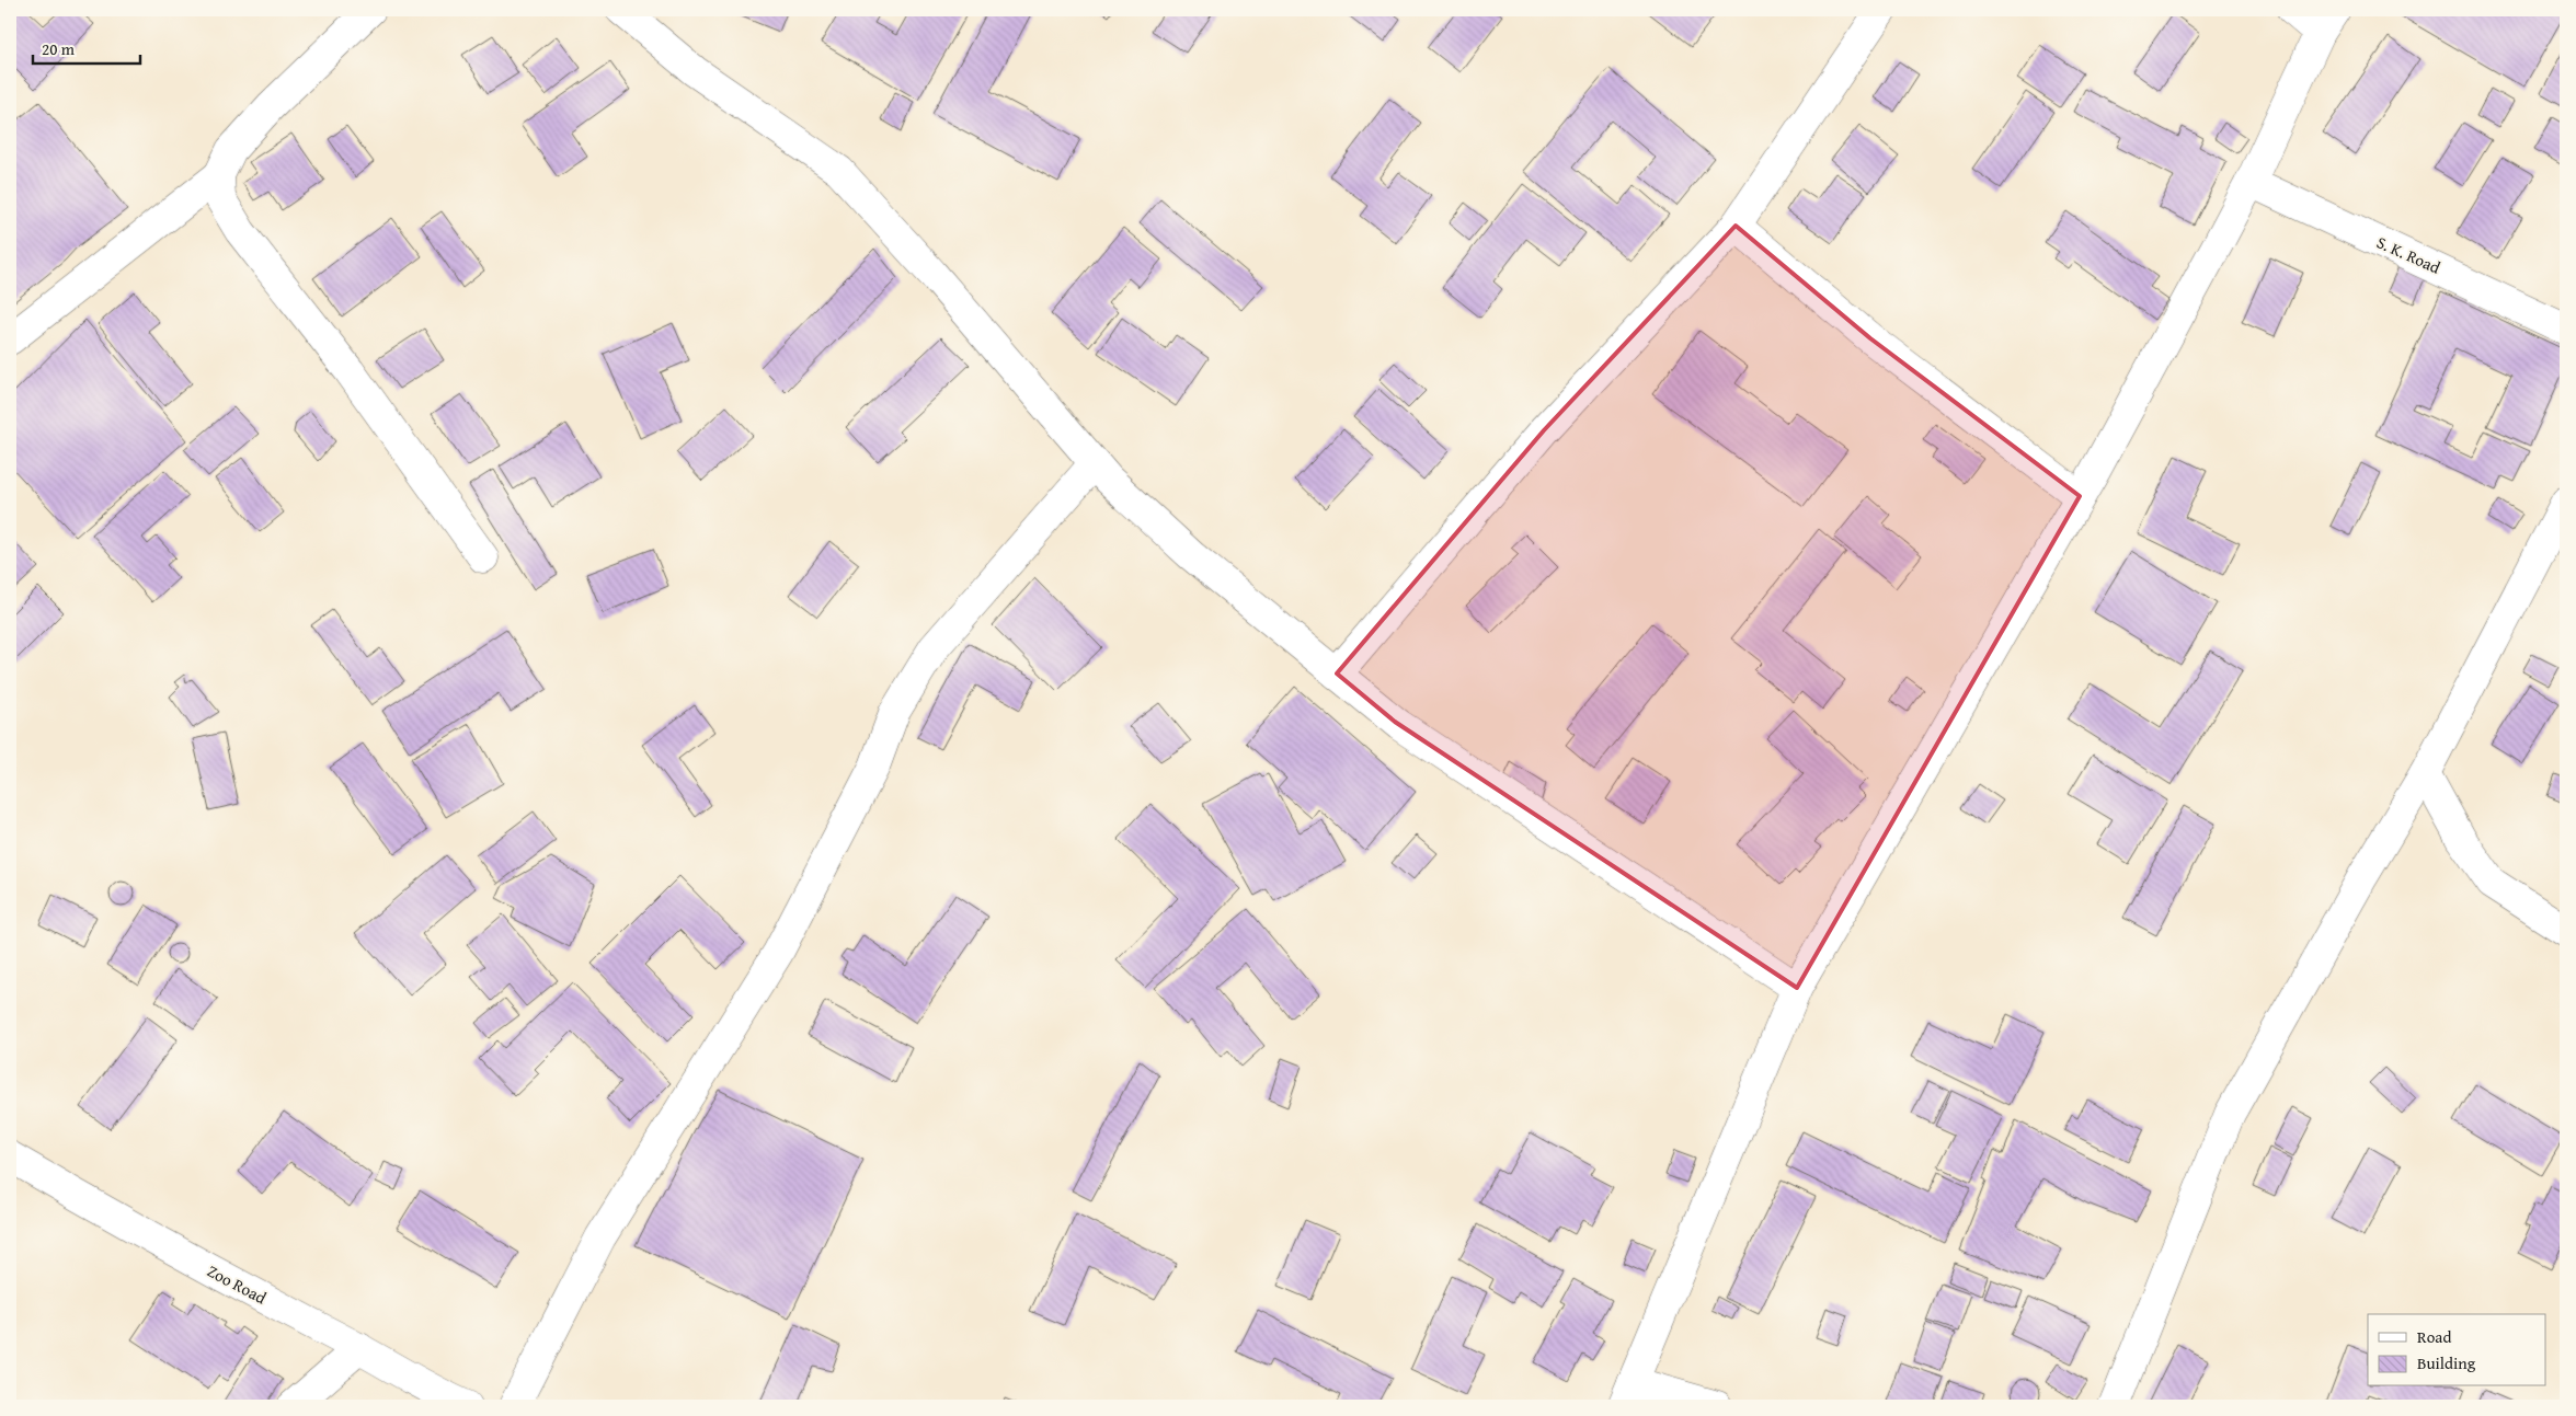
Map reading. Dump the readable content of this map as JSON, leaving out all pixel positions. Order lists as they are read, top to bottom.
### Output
{
  "streets": {
    "street": ["S. K. Road", "Zoo Road"]
  },
  "legend": ["Road", "Building"],
  "scale_bar": "20 m"
}
